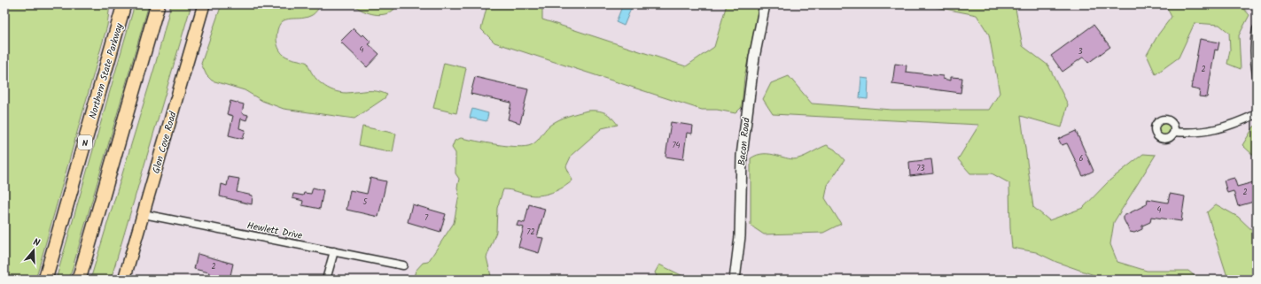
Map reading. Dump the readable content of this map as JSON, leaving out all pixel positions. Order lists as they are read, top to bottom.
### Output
{
  "streets": {
    "highway": ["Northern State Parkway", "N"],
    "main road": ["Glen Cove Road"],
    "street": ["Bacon Road", "Hewlett Drive"]
  },
  "crossings": [
    ["Glen Cove Road", "Hewlett Drive"]
  ],
  "house_numbers": [
    "4",
    "3",
    "2",
    "74",
    "6",
    "73",
    "2",
    "5",
    "4",
    "7",
    "72",
    "2"
  ],
  "north": "top"
}
